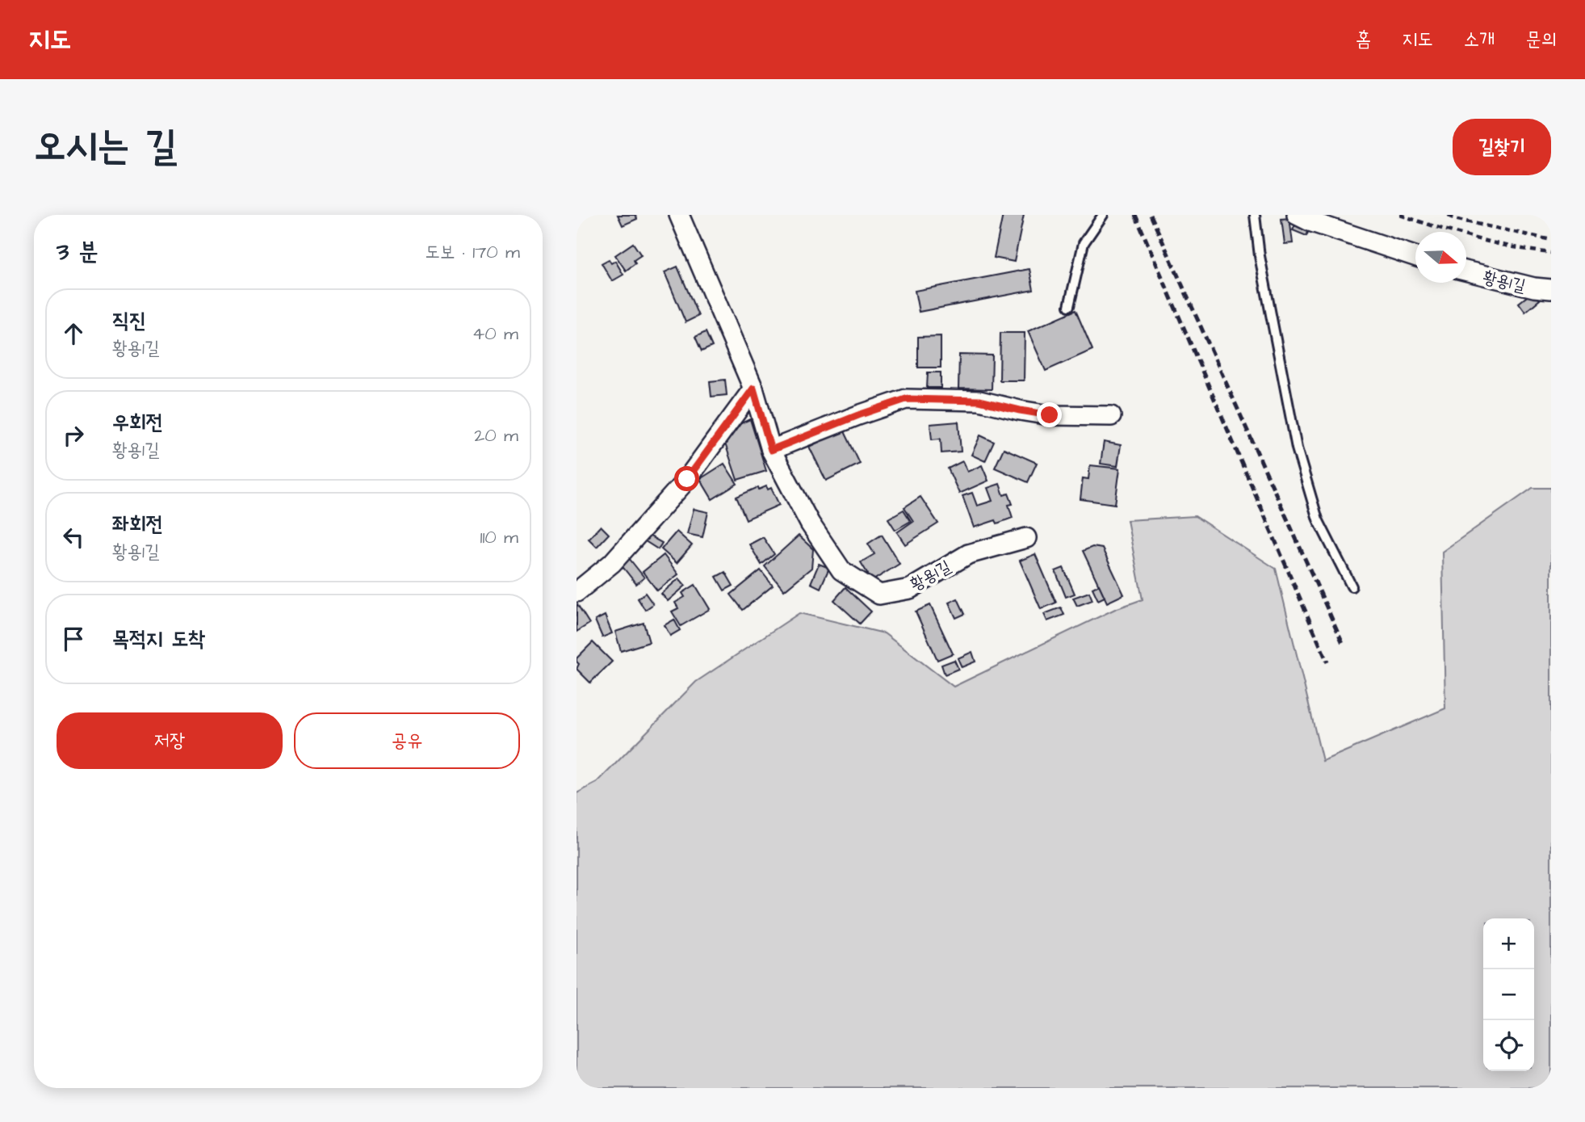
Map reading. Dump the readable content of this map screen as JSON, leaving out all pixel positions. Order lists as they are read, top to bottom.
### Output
{
  "streets": {
    "street": ["황용1길"]
  },
  "north": "right",
  "page": {
    "header": "지도",
    "nav": [
      "홈",
      "지도",
      "소개",
      "문의"
    ],
    "buttons": [
      "길찾기",
      ["저장", "공유"]
    ],
    "title": "오시는 길",
    "heading": ["3 분", "도보 · 170 m"],
    "list": [
      ["직진", "황용1길", "40 m"],
      ["우회전", "황용1길", "20 m"],
      ["좌회전", "황용1길", "110 m"],
      "목적지 도착"
    ],
    "map_buttons": ["+", "−"]
  }
}
